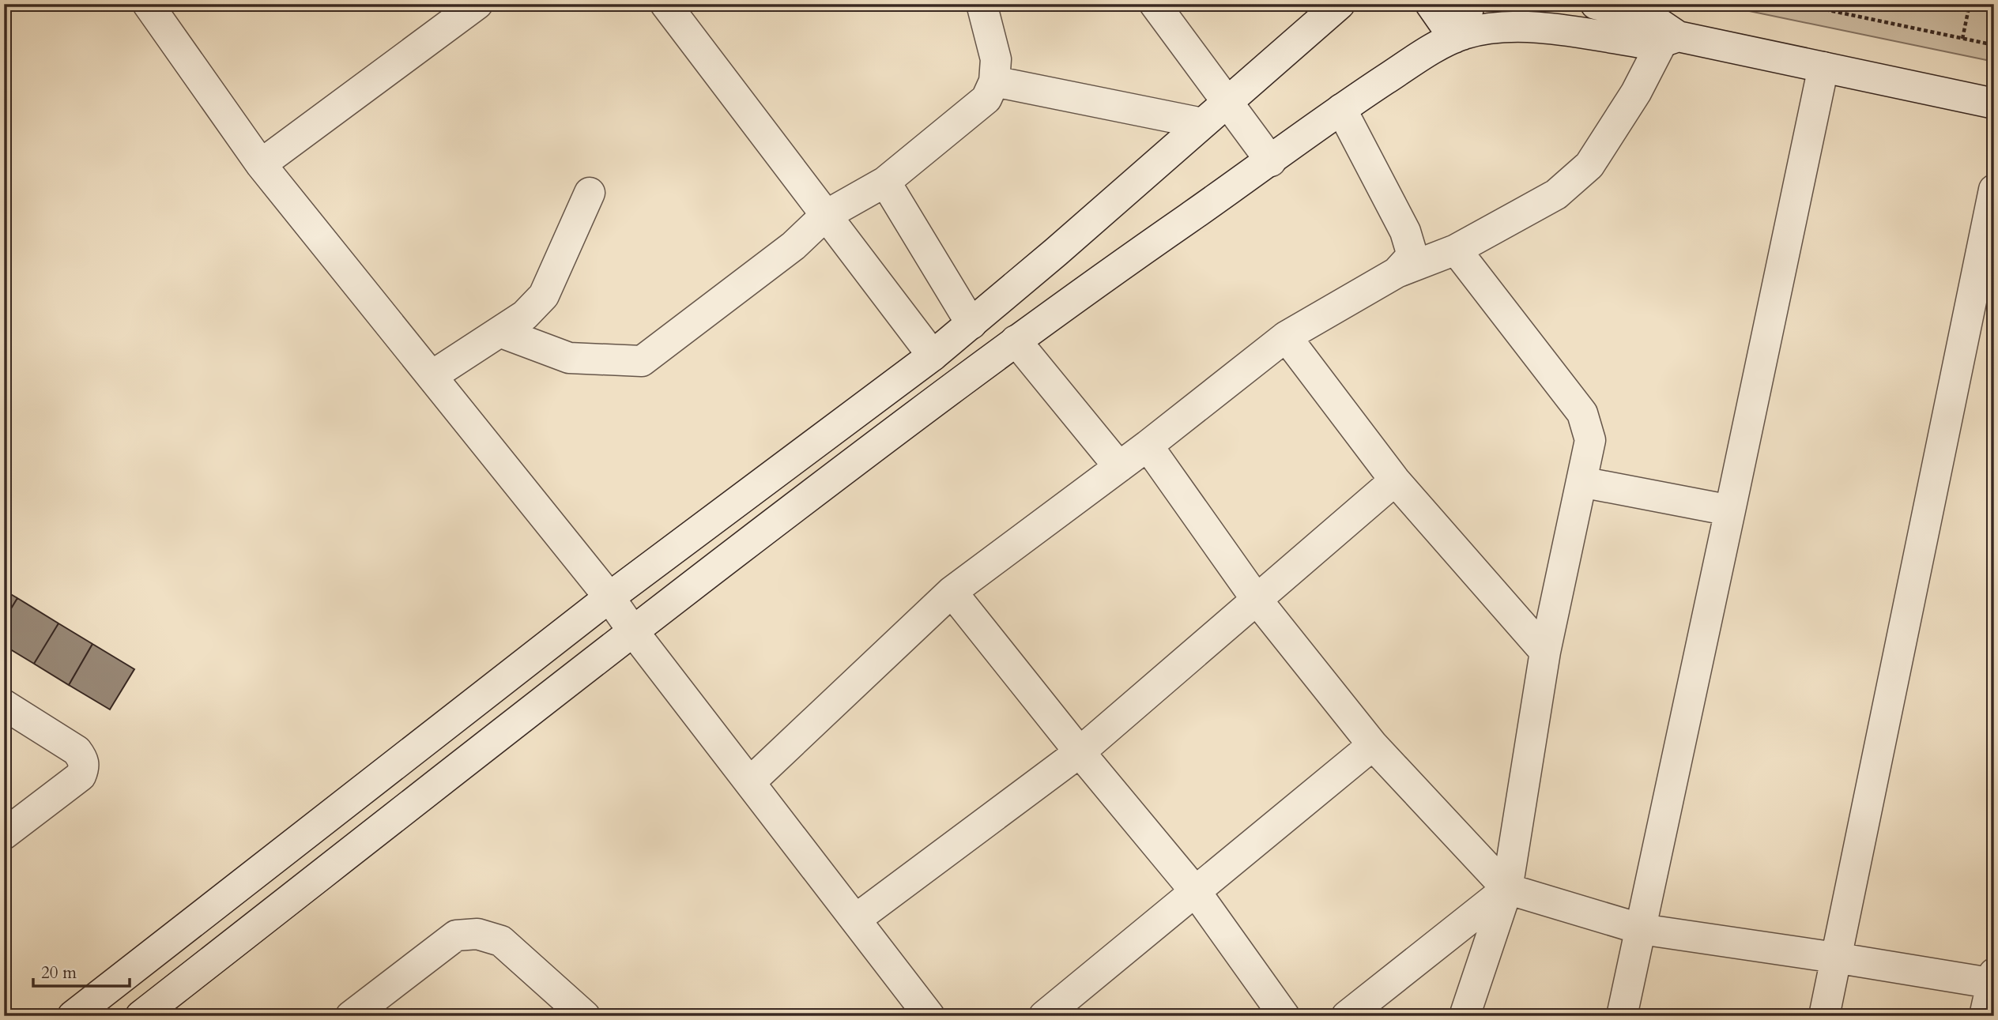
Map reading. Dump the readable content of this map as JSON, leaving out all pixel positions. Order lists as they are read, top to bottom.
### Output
{
  "scale_bar": "20 m"
}
